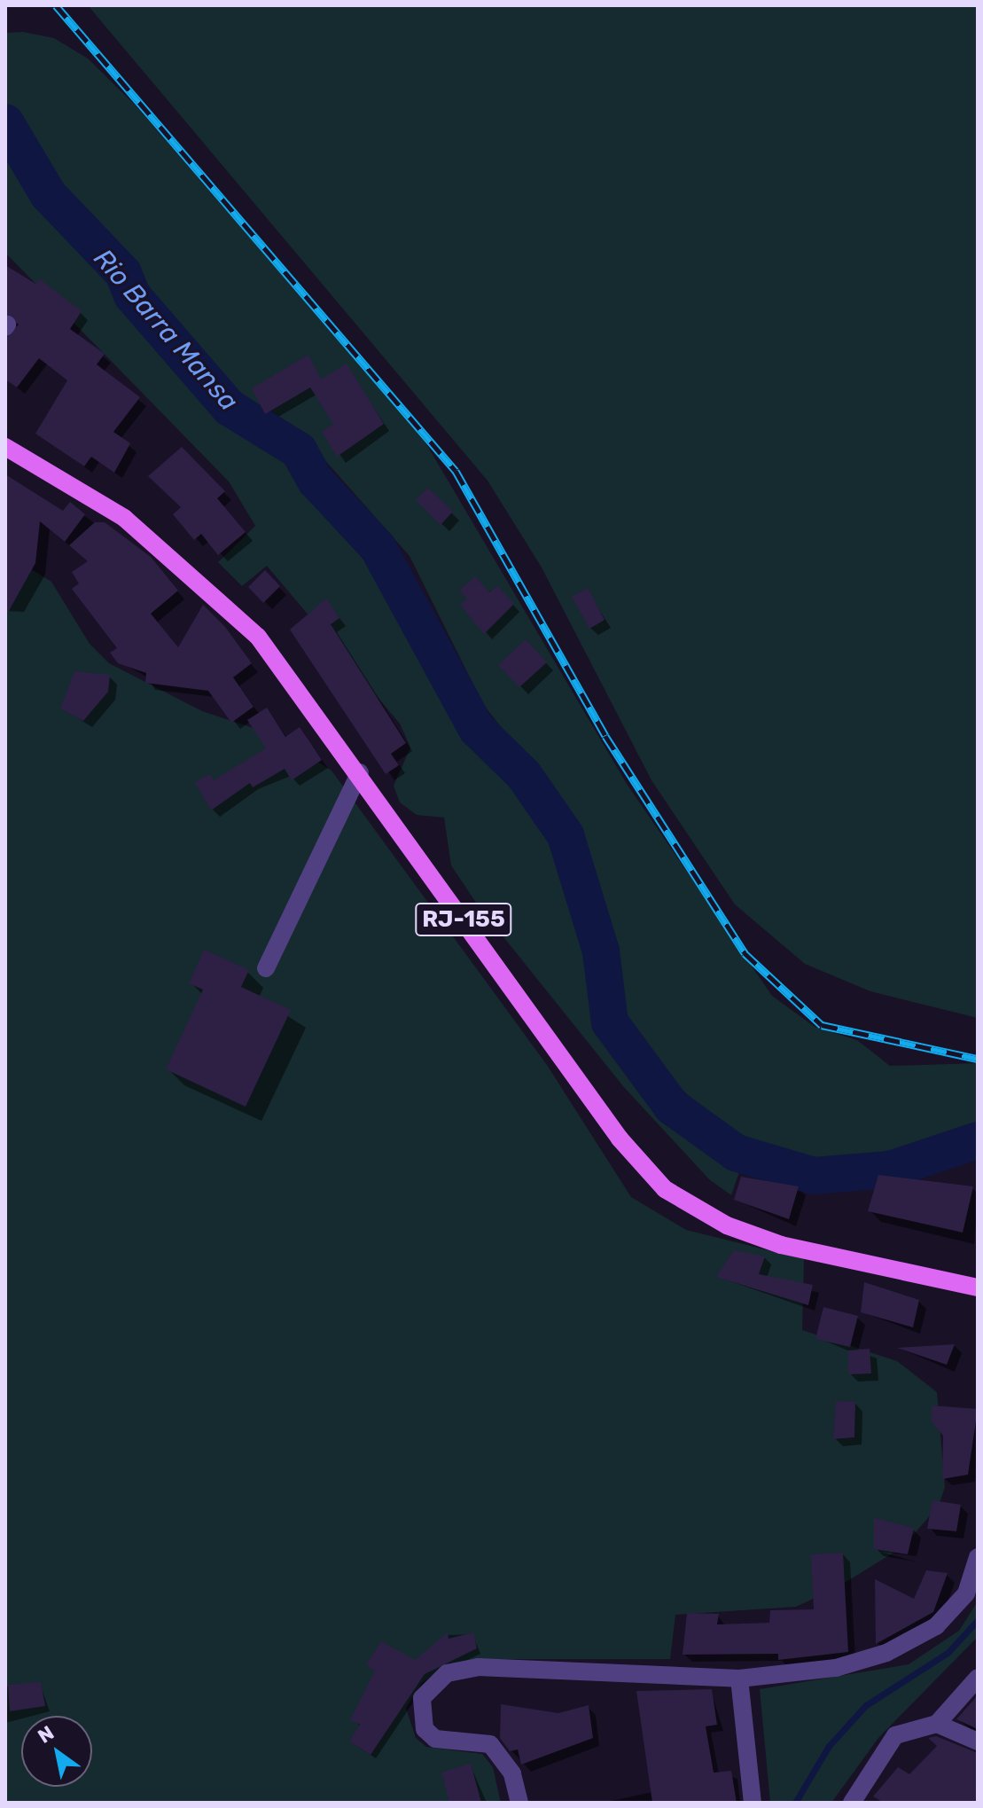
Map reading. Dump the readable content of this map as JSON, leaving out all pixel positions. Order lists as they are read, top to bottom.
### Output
{
  "streets": {
    "main road": ["RJ-155"]
  },
  "water": ["Rio Barra Mansa"],
  "north": "top left"
}
